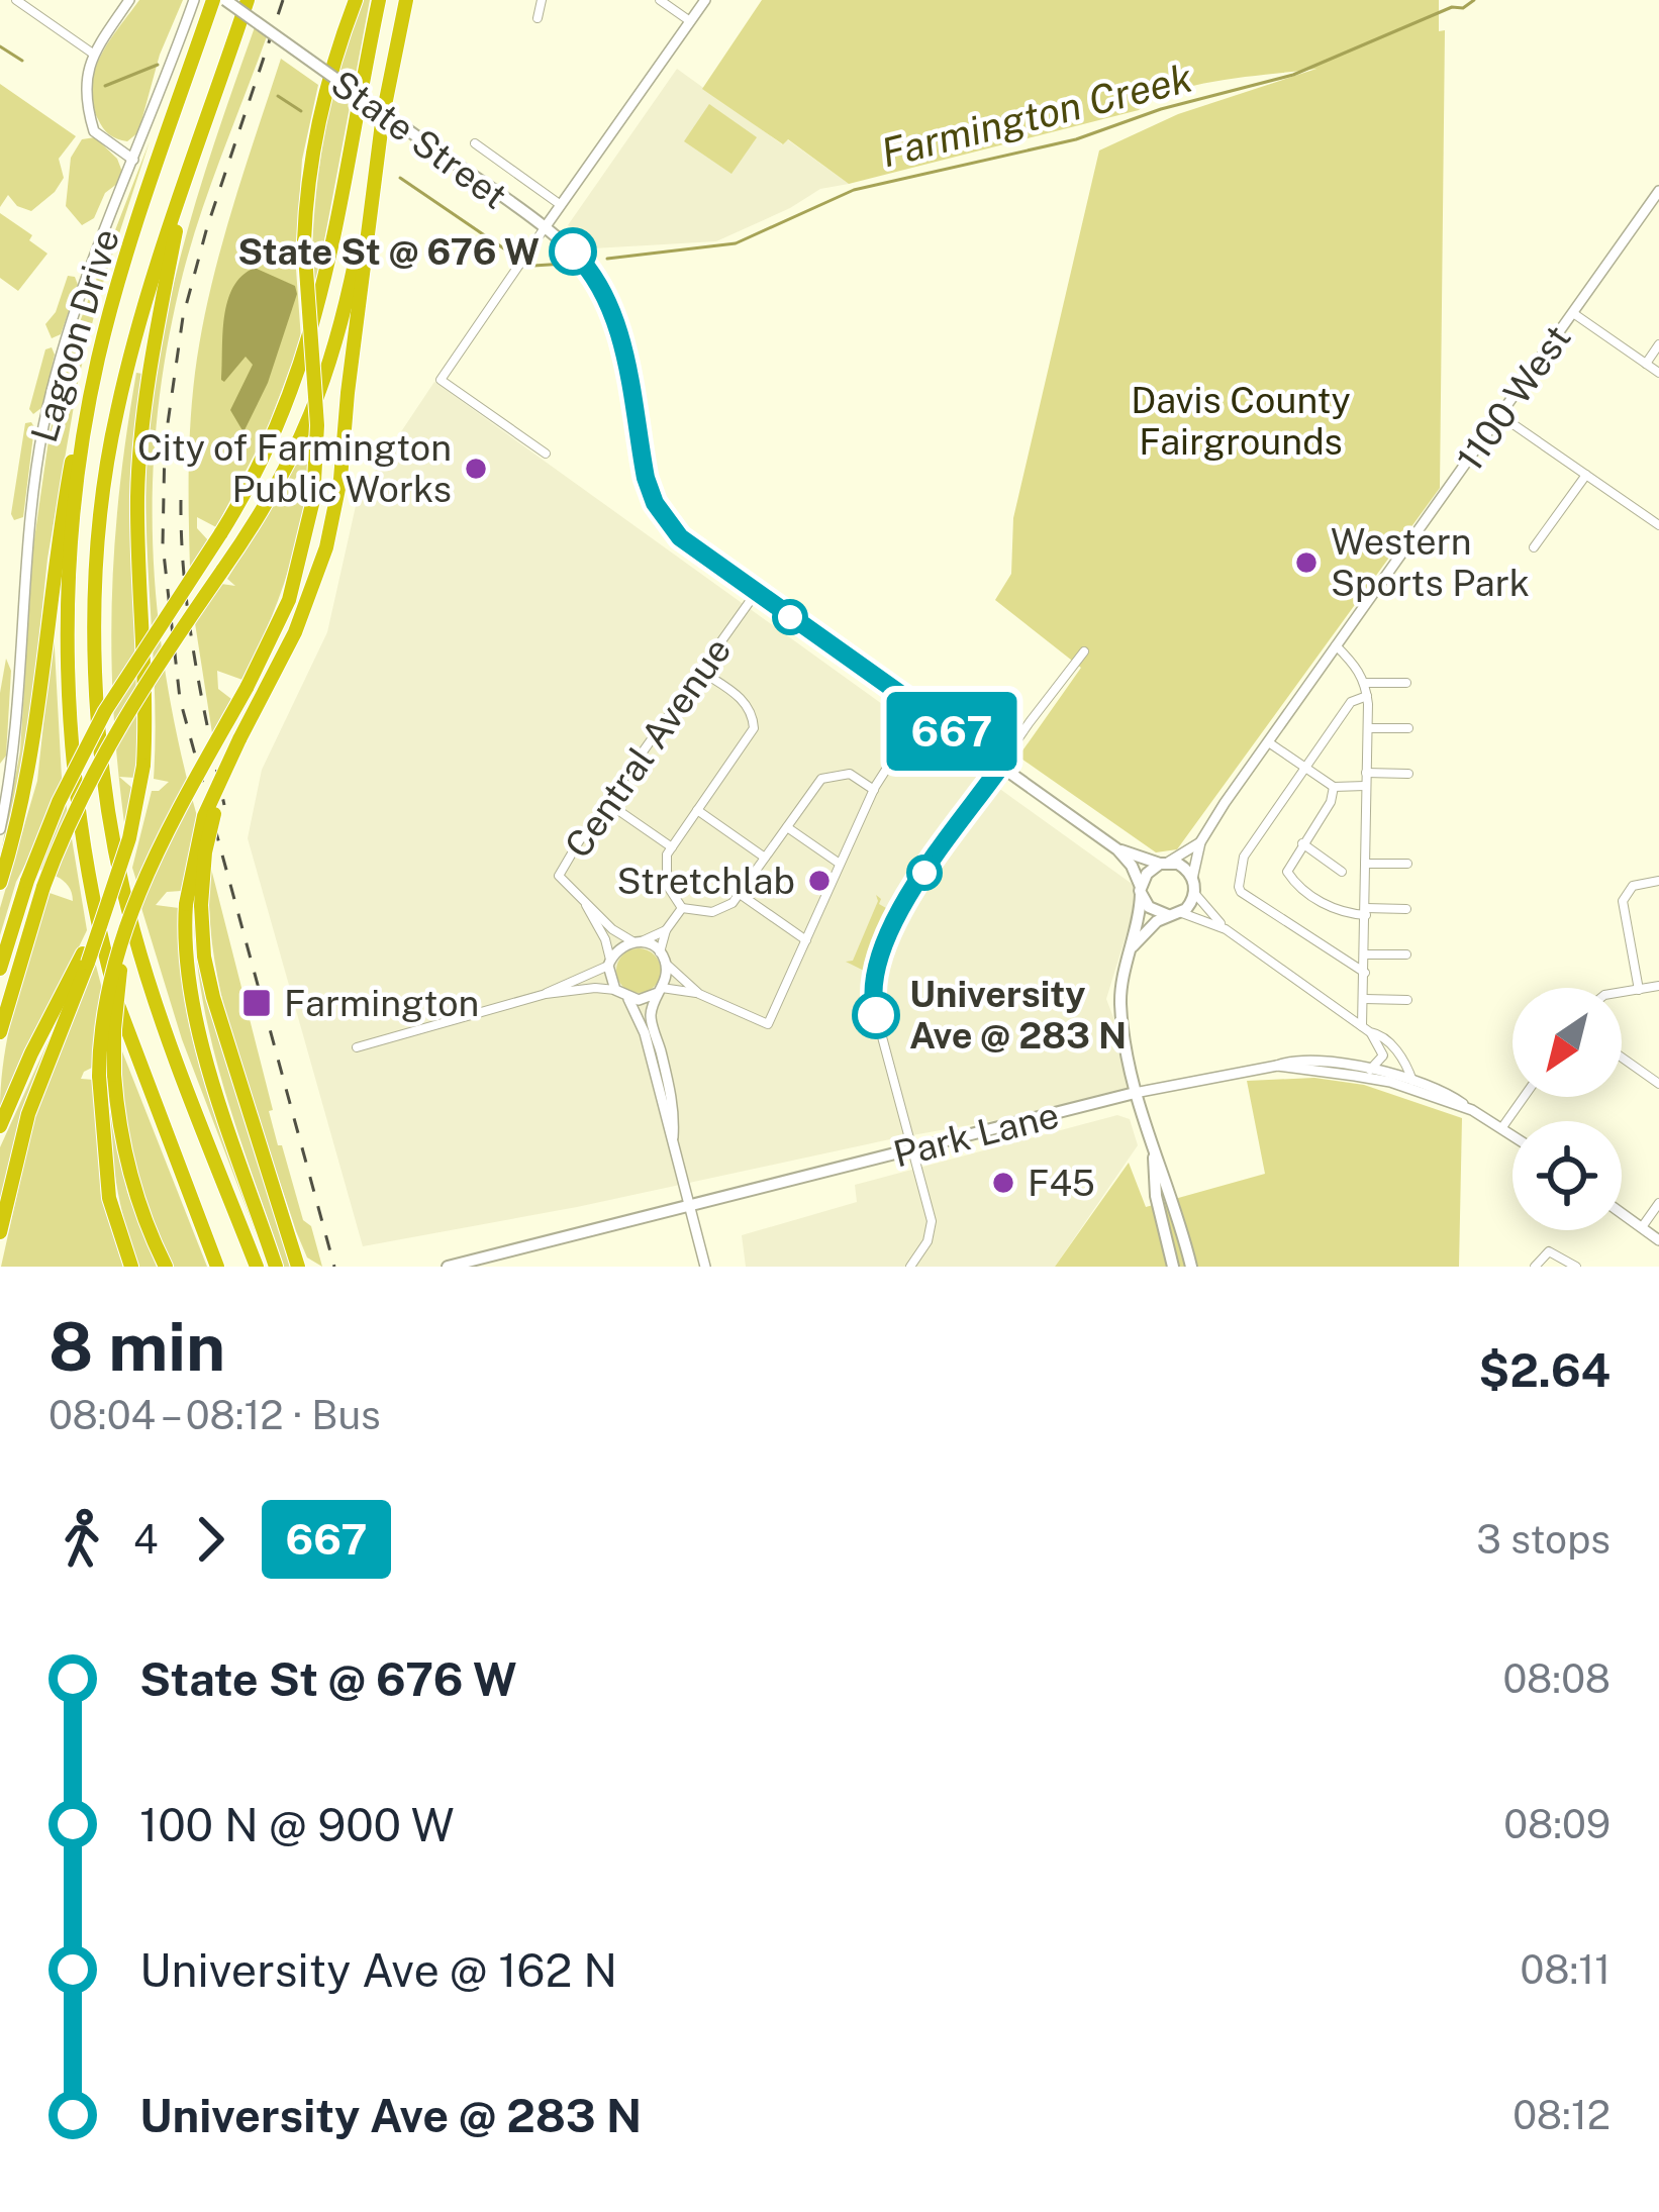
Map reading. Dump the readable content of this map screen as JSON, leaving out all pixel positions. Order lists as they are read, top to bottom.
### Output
{
  "streets": {
    "main road": ["State Street", "Park Lane"],
    "street": ["Lagoon Drive", "1100 West", "Central Avenue"]
  },
  "crossings": [
    ["State Street", "Central Avenue"]
  ],
  "water": ["Farmington Creek"],
  "parks": ["Davis County Fairgrounds"],
  "places": {
    "other": [
      "State St @ 676 W",
      "City of Farmington Public Works",
      "Western Sports Park",
      "Stretchlab",
      "University Ave @ 283 N",
      "F45"
    ],
    "transit": ["Farmington"]
  },
  "lines": ["bus line 667"],
  "north": "bottom left",
  "page": {
    "on_map": "667",
    "heading": ["8 min", "08:04 – 08:12 · Bus", "$2.64"],
    "legs": ["4", "667", "3 stops"],
    "list": [
      {
        "name": "State St @ 676 W",
        "value": "08:08"
      },
      {
        "name": "100 N @ 900 W",
        "value": "08:09"
      },
      {
        "name": "University Ave @ 162 N",
        "value": "08:11"
      },
      {
        "name": "University Ave @ 283 N",
        "value": "08:12"
      }
    ]
  }
}
